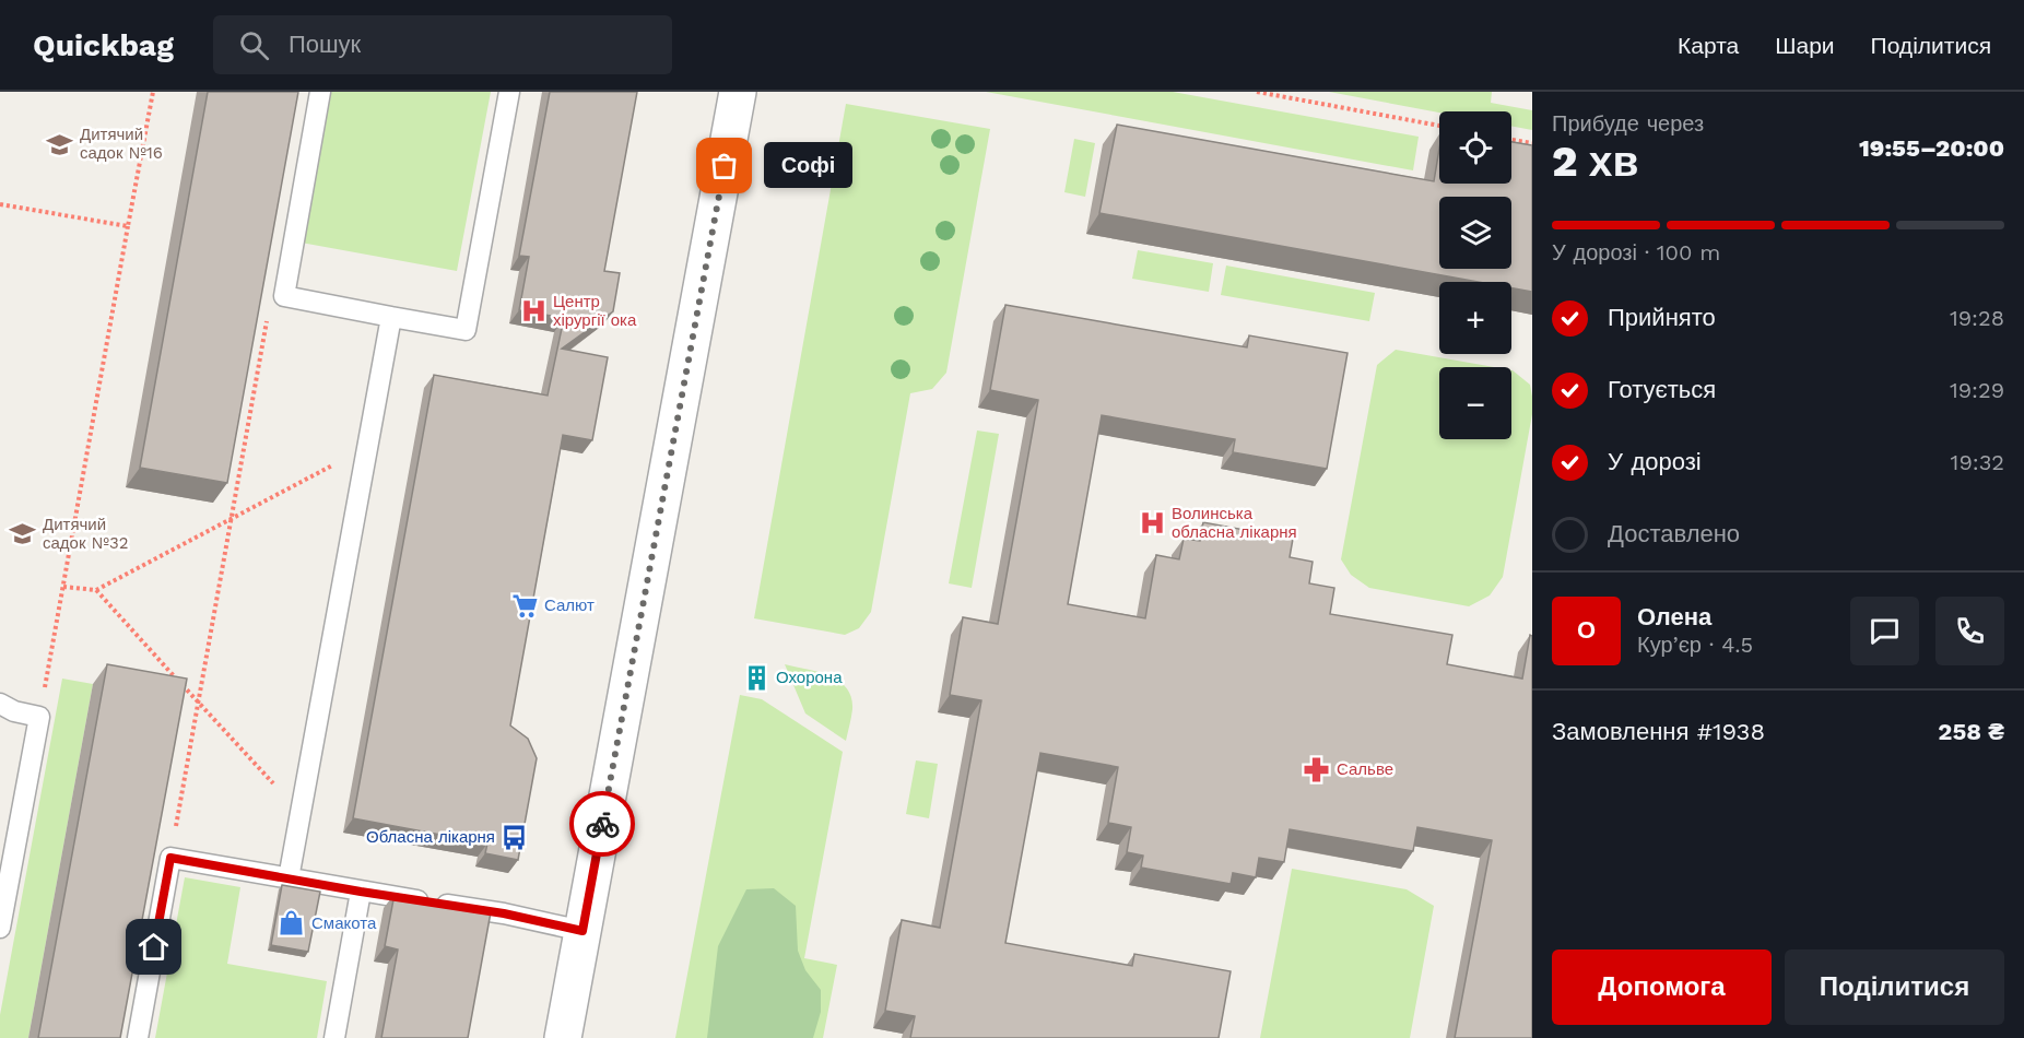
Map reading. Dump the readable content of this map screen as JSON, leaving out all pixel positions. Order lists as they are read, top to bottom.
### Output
{
  "places": {
    "school or university": ["Дитячий садок №16", "Дитячий садок №32"],
    "other": ["Софі"],
    "hospital": ["Центр хірургії ока", "Волинська обласна лікарня"],
    "supermarket": ["Салют"],
    "building": ["Охорона"],
    "pharmacy": ["Сальве"],
    "bus stop": ["Обласна лікарня"],
    "shop": ["Смакота"]
  },
  "page": {
    "header": "Quickbag",
    "search": "Пошук",
    "nav": ["Карта", "Шари", "Поділитися"],
    "heading": ["2 хв", "Прибуде через", "19:55–20:00"],
    "panel": [
      "Олена",
      "Кур’єр · 4.5",
      "Замовлення #1938",
      "258 ₴"
    ],
    "map_buttons": ["+", "−"],
    "bubble": "Софі",
    "bar": "У дорозі · 100 m",
    "list": [
      ["Прийнято", "19:28"],
      ["Готується", "19:29"],
      ["У дорозі", "19:32"],
      "Доставлено"
    ],
    "round": "О",
    "buttons": ["Допомога", "Поділитися"]
  }
}
